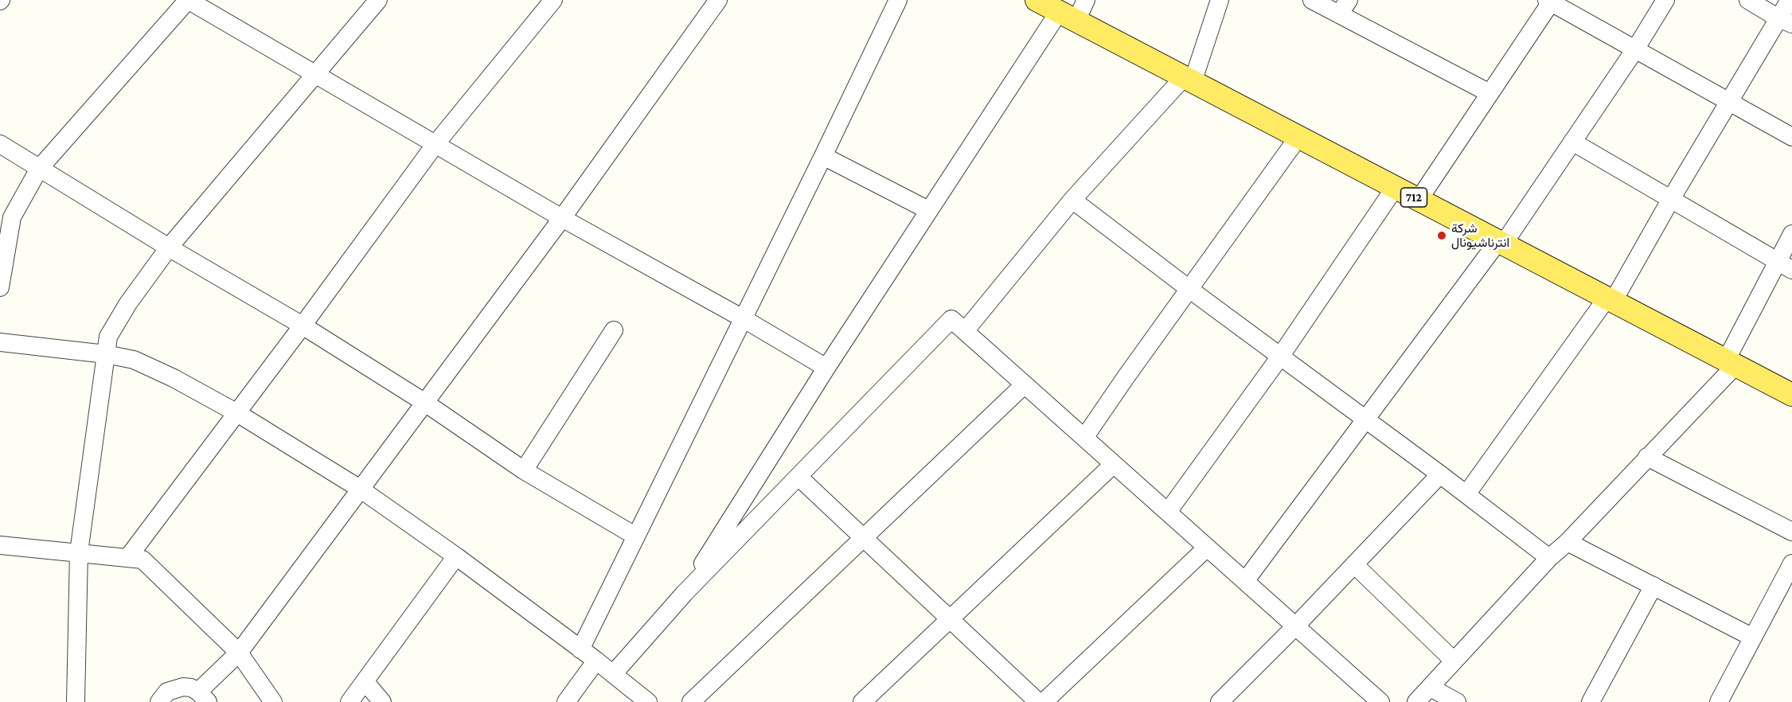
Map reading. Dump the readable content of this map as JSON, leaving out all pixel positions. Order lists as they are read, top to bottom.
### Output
{
  "streets": {
    "main road": ["712"]
  },
  "places": ["شركة انترناشيونال"]
}
